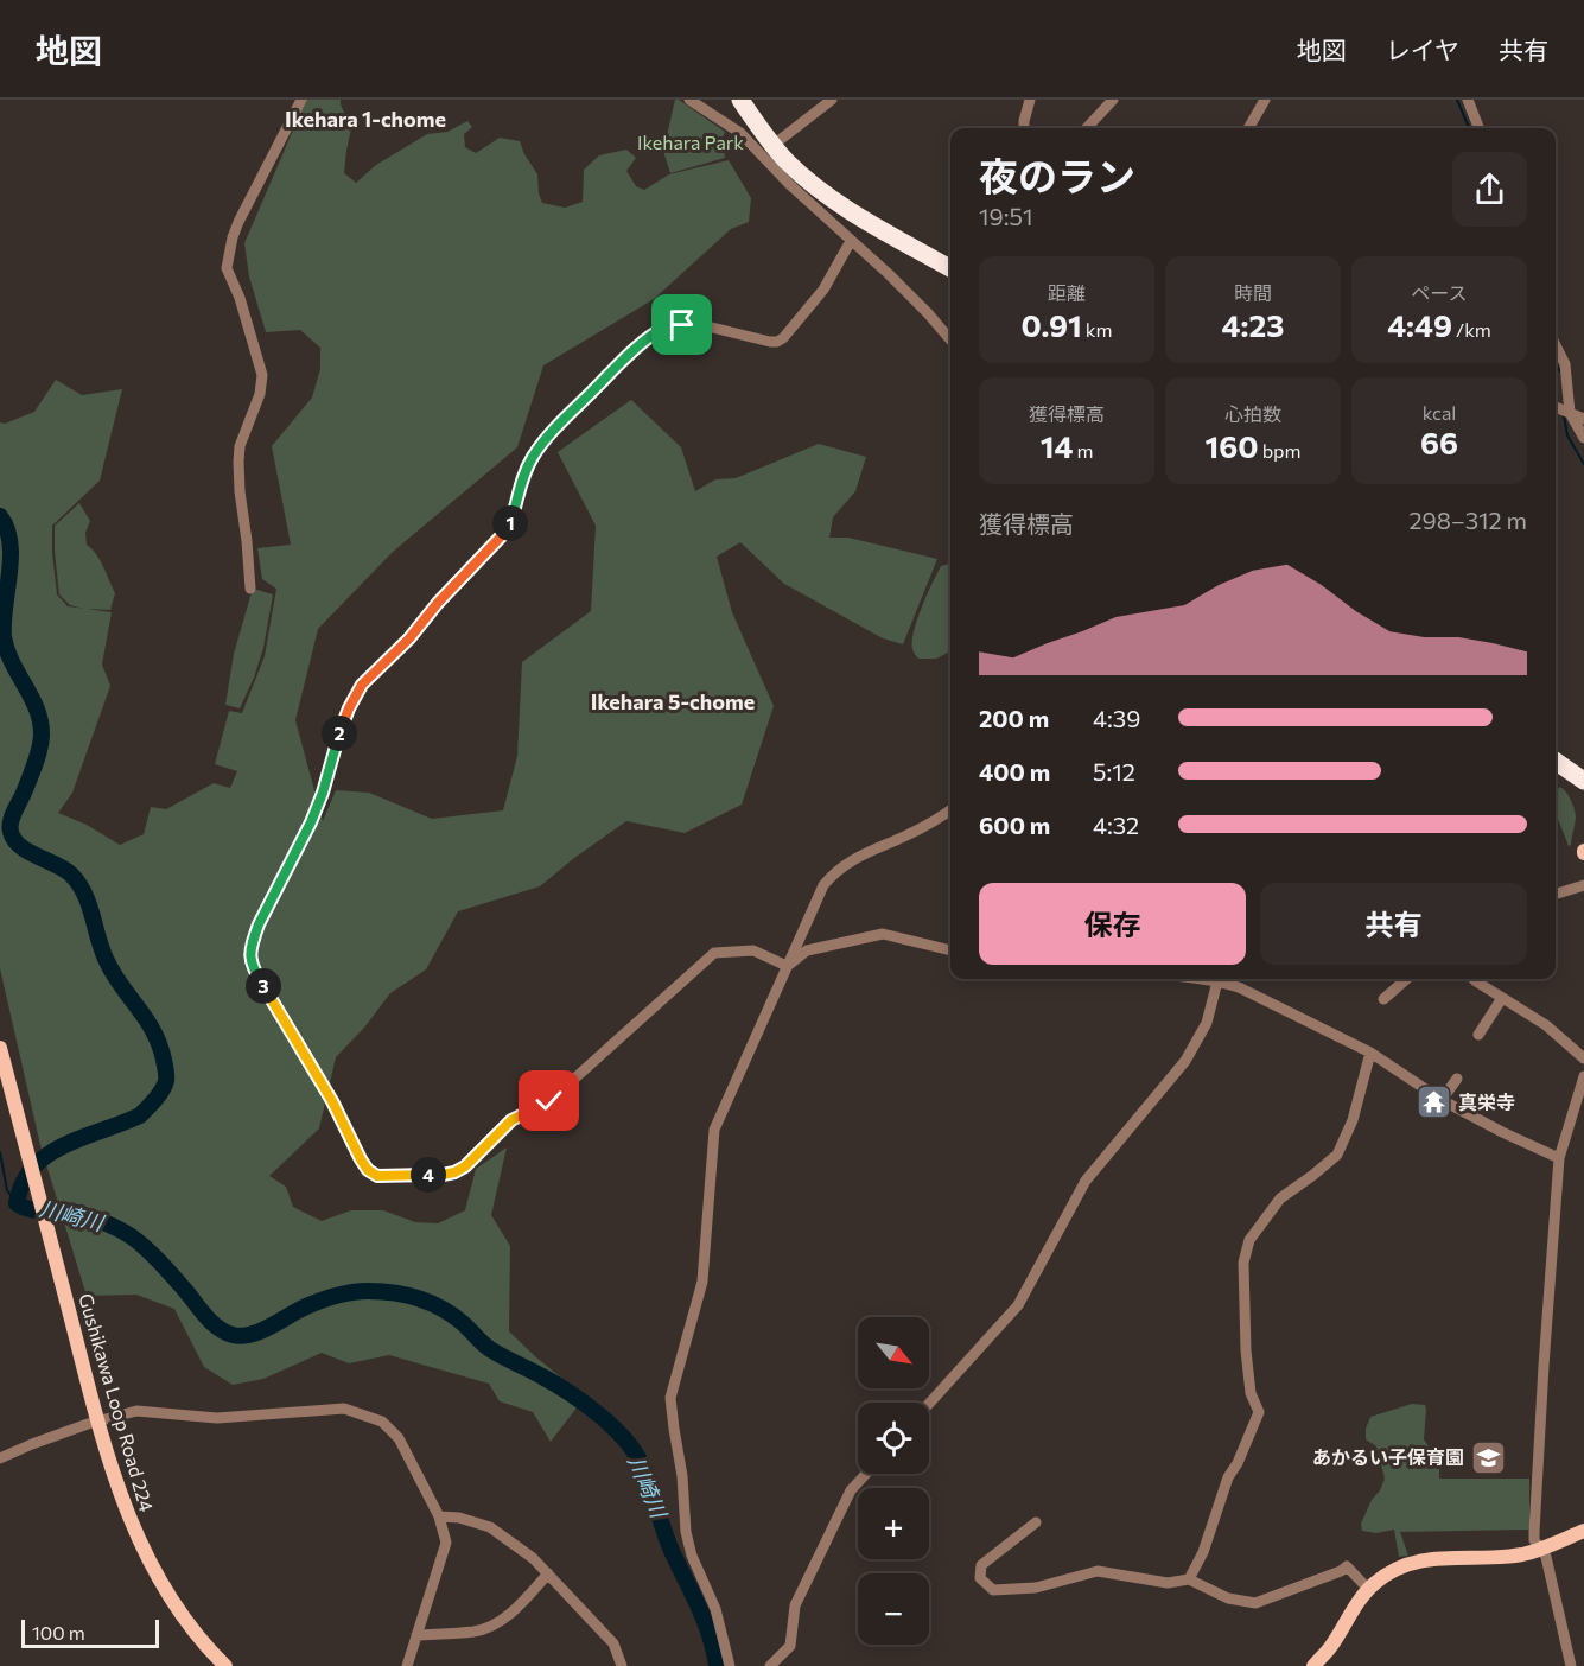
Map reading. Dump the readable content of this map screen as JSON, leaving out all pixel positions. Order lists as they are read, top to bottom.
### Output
{
  "streets": {
    "main road": ["Gushikawa Loop Road 224"]
  },
  "districts": ["Ikehara 1-chome", "Ikehara 5-chome"],
  "water": ["川崎川"],
  "parks": ["Ikehara Park"],
  "places": {
    "temple": ["真栄寺"],
    "school or university": ["あかるい子保育園"]
  },
  "scale_bar": "100 m",
  "north": "bottom right",
  "page": {
    "header": "地図",
    "nav": ["地図", "レイヤ", "共有"],
    "heading": ["夜のラン", "19:51"],
    "stats": [
      ["距離", "0.91 km"],
      ["時間", "4:23"],
      ["ペース", "4:49 /km"],
      ["獲得標高", "14 m"],
      ["心拍数", "160 bpm"],
      ["kcal", "66"]
    ],
    "chart": ["獲得標高", "298–312 m"],
    "pins": [
      "1",
      "2",
      "3",
      "4"
    ],
    "list": [
      {
        "name": "200 m",
        "note": "4:39"
      },
      {
        "name": "400 m",
        "note": "5:12"
      },
      {
        "name": "600 m",
        "note": "4:32"
      }
    ],
    "buttons": ["保存", "共有"],
    "map_buttons": ["+", "−"],
    "scale": "100 m"
  }
}
